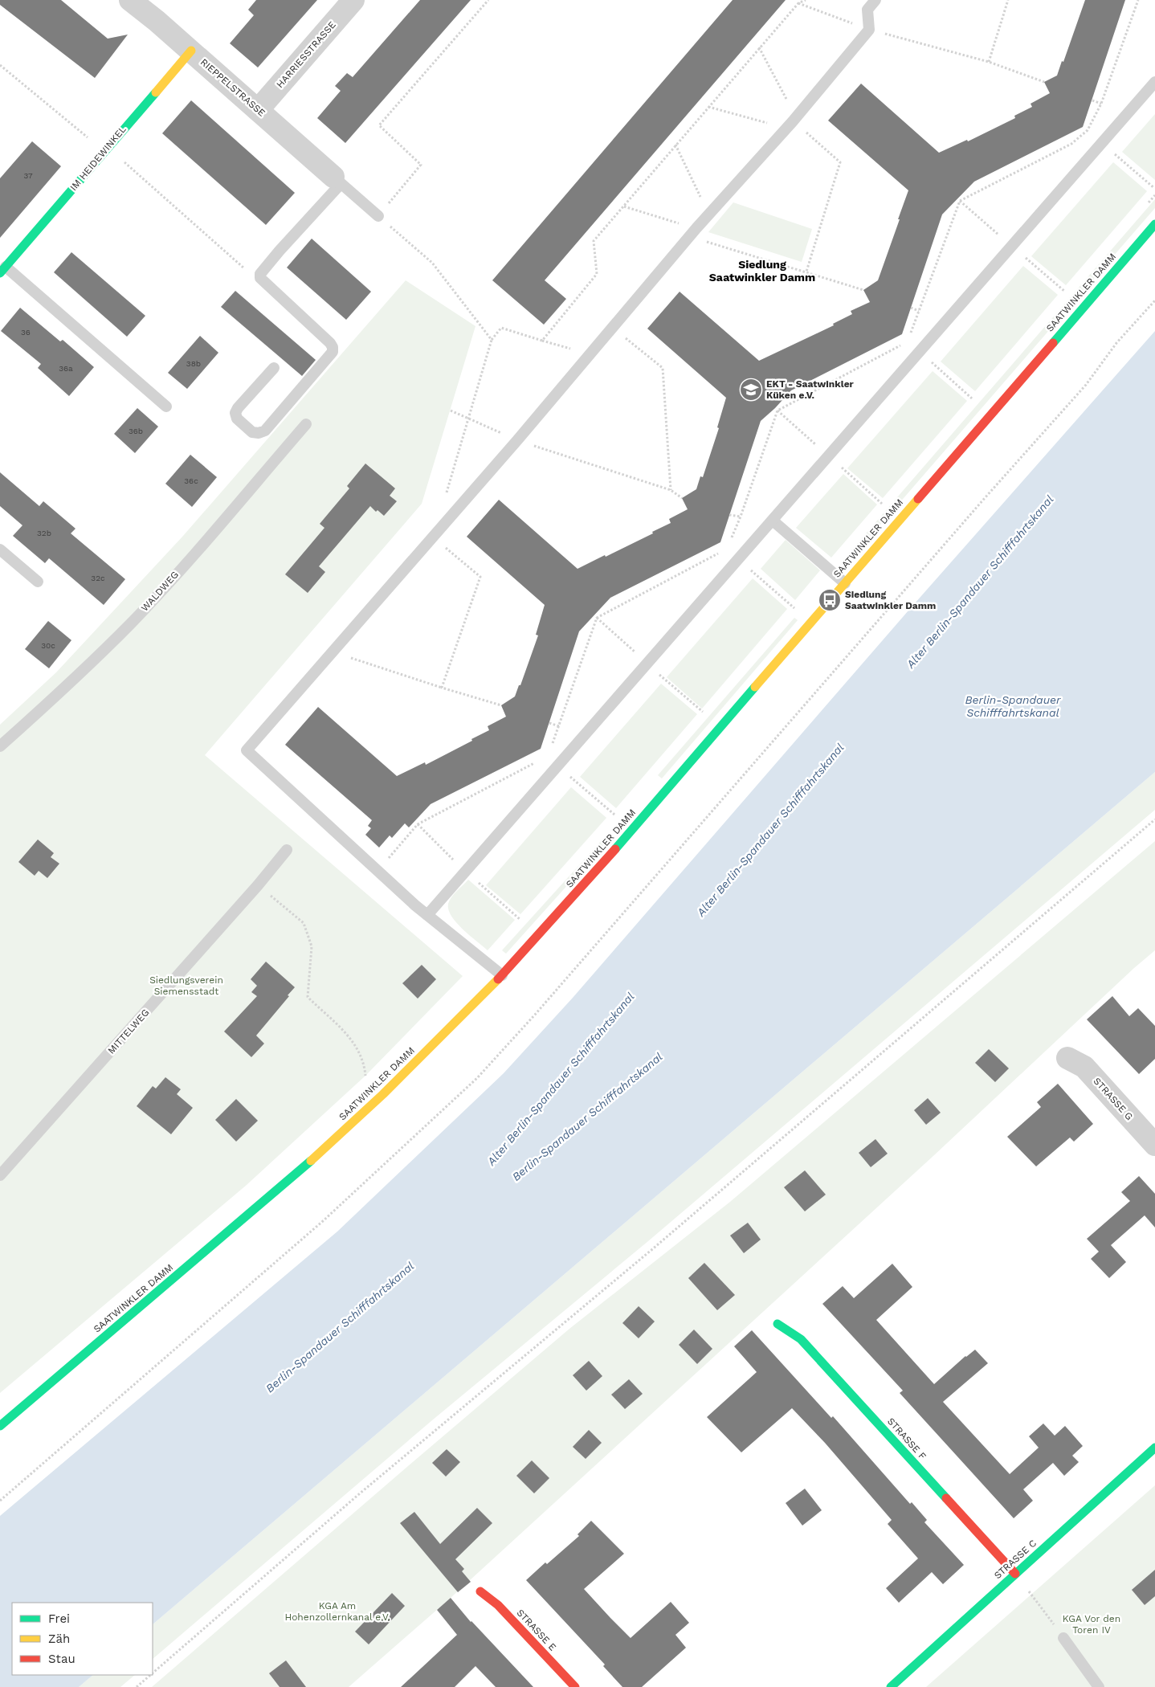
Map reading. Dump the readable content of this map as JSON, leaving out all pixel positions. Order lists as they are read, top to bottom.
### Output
{
  "streets": {
    "main road": [
      "IM HEIDEWINKEL",
      "SAATWINKLER DAMM",
      "STRASSE F",
      "STRASSE C",
      "STRASSE E"
    ],
    "street": ["HARRIESSTRASSE", "RIEPPELSTRASSE", "STRASSE G"],
    "lane": ["WALDWEG", "MITTELWEG"]
  },
  "crossings": [
    ["HARRIESSTRASSE", "RIEPPELSTRASSE"],
    ["RIEPPELSTRASSE", "IM HEIDEWINKEL"],
    ["STRASSE F", "STRASSE C"]
  ],
  "districts": ["Siedlung Saatwinkler Damm"],
  "water": ["Alter Berlin-Spandauer Schifffahrtskanal", "Berlin-Spandauer Schifffahrtskanal"],
  "parks": ["Siedlungsverein Siemensstadt", "KGA Am Hohenzollernkanal e.V.", "KGA Vor den Toren IV"],
  "places": {
    "school or university": ["EKT - Saatwinkler Küken e.V."],
    "bus stop": ["Siedlung Saatwinkler Damm"]
  },
  "house_numbers": [
    "37",
    "36",
    "38b",
    "36a",
    "36b",
    "36c",
    "32b",
    "32c",
    "30c"
  ],
  "legend": ["Frei", "Zäh", "Stau"]
}
